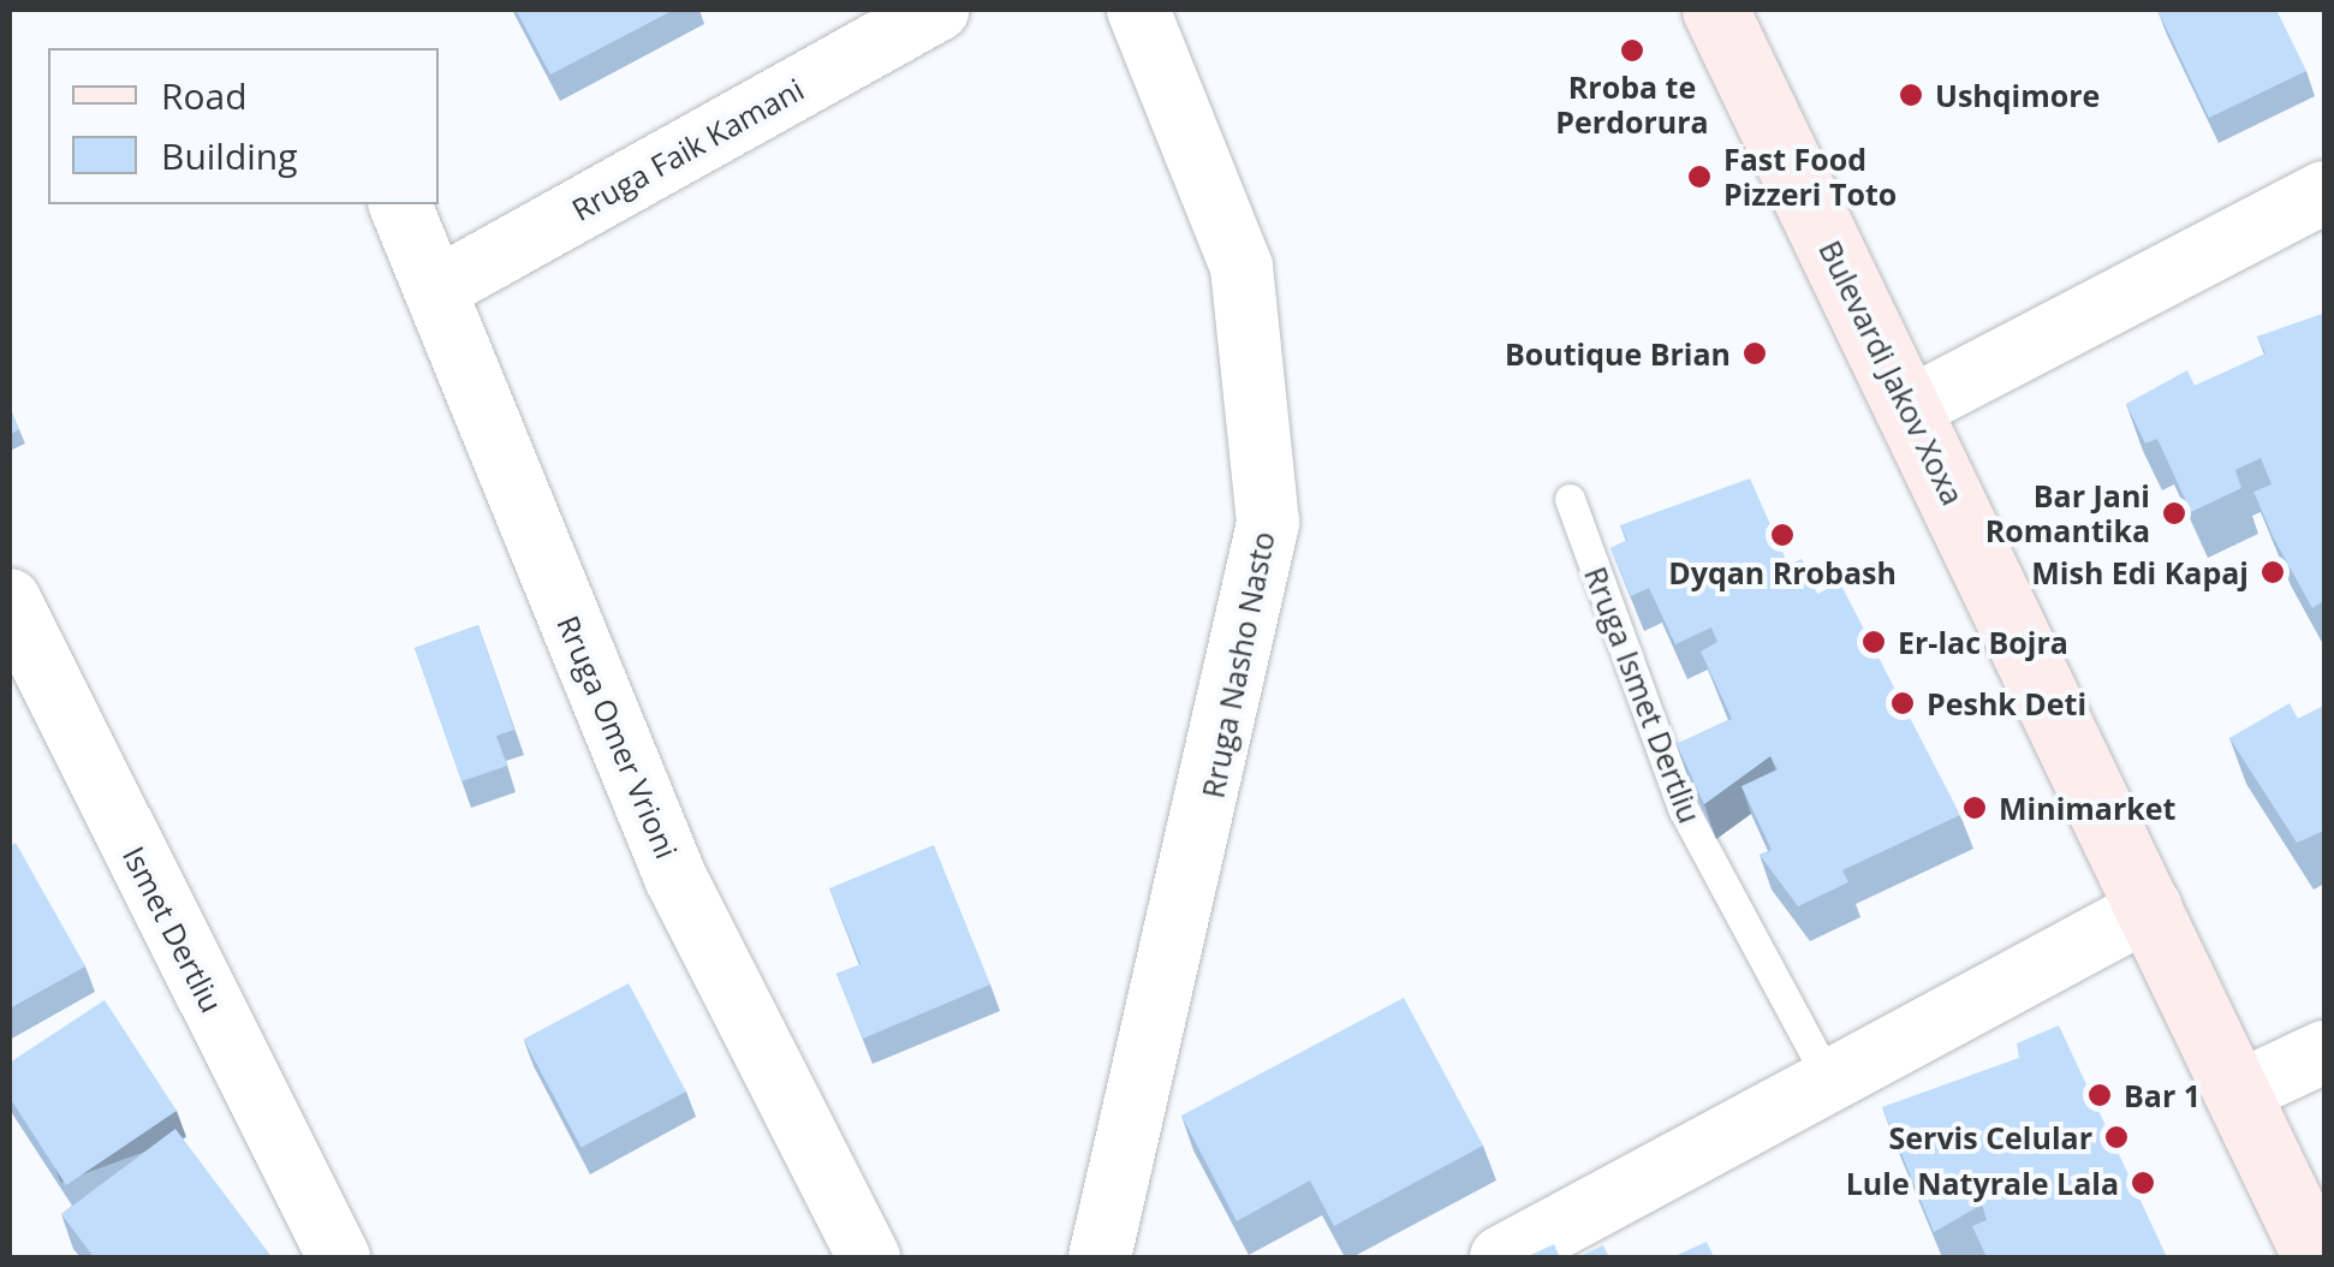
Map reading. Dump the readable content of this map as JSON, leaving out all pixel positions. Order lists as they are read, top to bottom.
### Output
{
  "streets": {
    "main road": ["Bulevardi Jakov Xoxa"],
    "street": [
      "Rruga Faik Kamani",
      "Rruga Nasho Nasto",
      "Rruga Omer Vrioni",
      "Ismet Dertliu"
    ],
    "lane": ["Rruga Ismet Dertliu"]
  },
  "crossings": [
    ["Rruga Faik Kamani", "Rruga Omer Vrioni"]
  ],
  "places": [
    "Rroba te Perdorura",
    "Ushqimore",
    "Fast Food Pizzeri Toto",
    "Boutique Brian",
    "Bar Jani Romantika",
    "Dyqan Rrobash",
    "Mish Edi Kapaj",
    "Er-lac Bojra",
    "Peshk Deti",
    "Minimarket",
    "Bar 1",
    "Servis Celular",
    "Lule Natyrale Lala"
  ],
  "legend": ["Road", "Building"]
}
